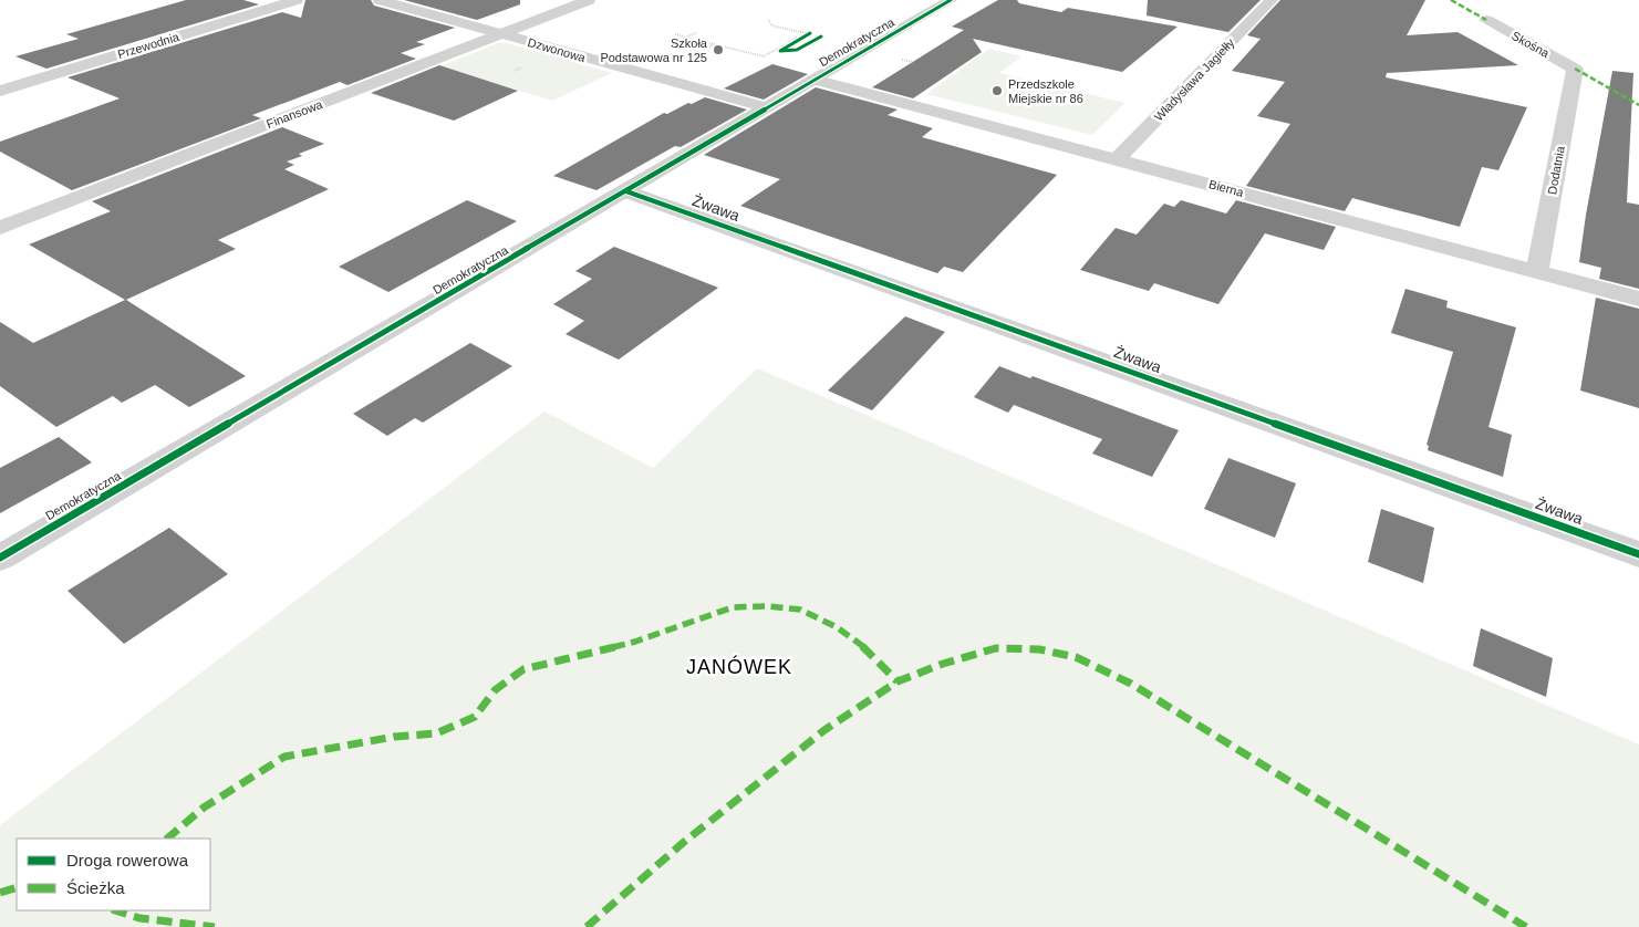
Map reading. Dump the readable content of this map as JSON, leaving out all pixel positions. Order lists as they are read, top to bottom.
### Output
{
  "streets": {
    "street": [
      "Demokratyczna",
      "Skośna",
      "Przewodnia",
      "Dzwonowa",
      "Władysława Jagiełły",
      "Finansowa",
      "Dodatnia",
      "Bierna",
      "Żwawa"
    ]
  },
  "crossings": [
    ["Demokratyczna", "Dzwonowa"],
    ["Demokratyczna", "Bierna"],
    ["Demokratyczna", "Żwawa"],
    ["Skośna", "Dodatnia"],
    ["Dzwonowa", "Finansowa"],
    ["Władysława Jagiełły", "Bierna"],
    ["Dodatnia", "Bierna"]
  ],
  "districts": ["JANÓWEK"],
  "places": ["Szkoła Podstawowa nr 125", "Przedszkole Miejskie nr 86"],
  "legend": ["Droga rowerowa", "Ścieżka"]
}
